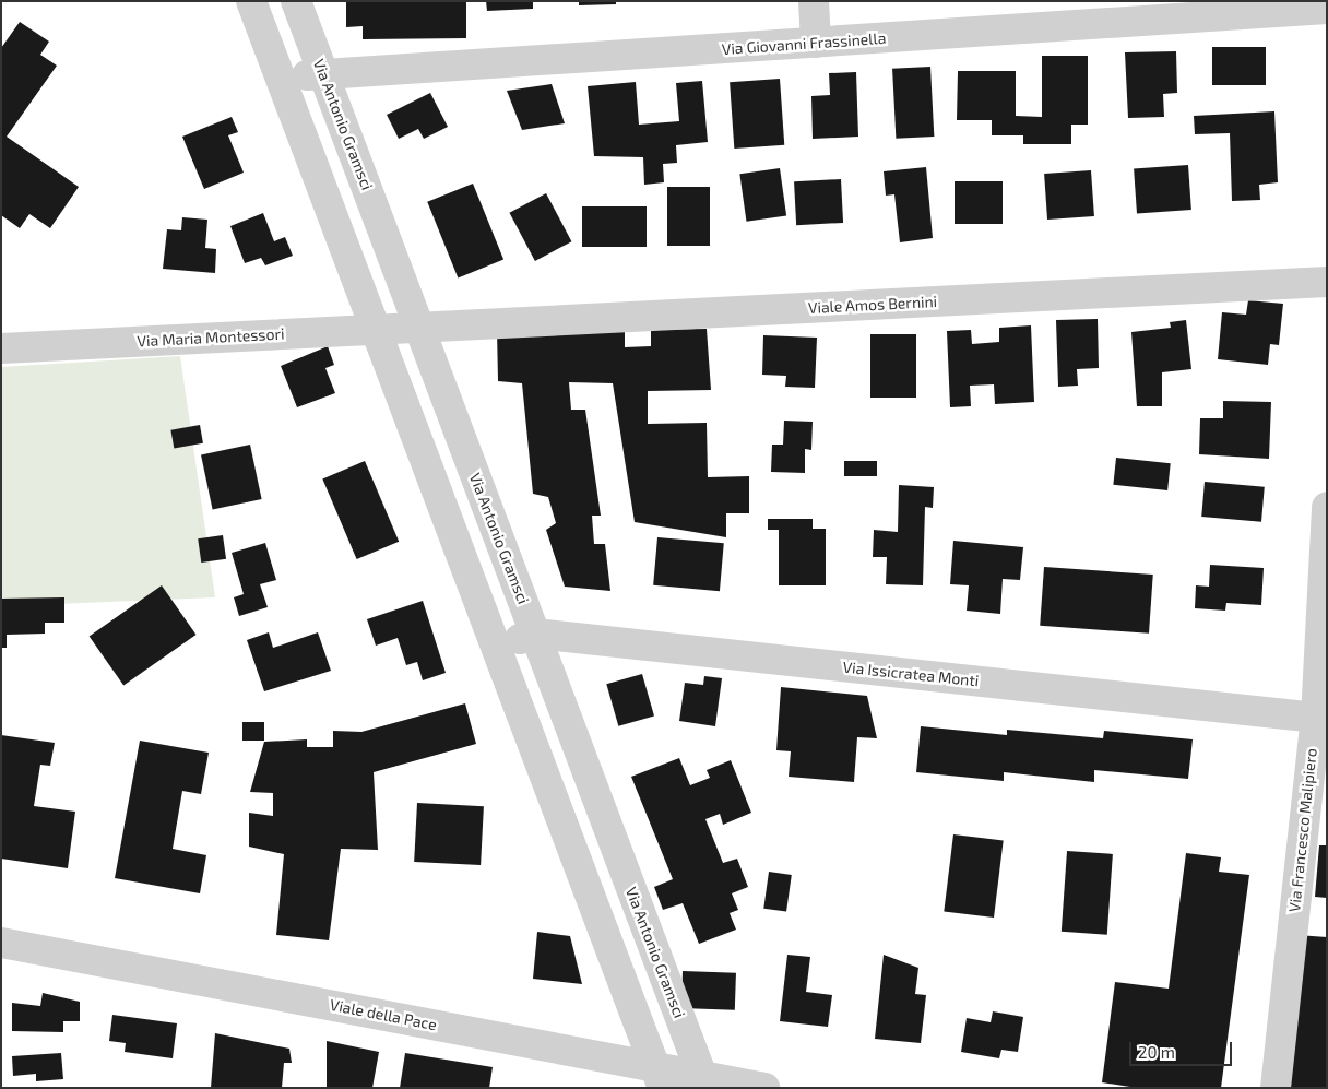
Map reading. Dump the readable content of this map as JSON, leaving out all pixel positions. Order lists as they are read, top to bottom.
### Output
{
  "streets": {
    "street": [
      "Via Giovanni Frassinella",
      "Via Antonio Gramsci",
      "Viale Amos Bernini",
      "Via Maria Montessori",
      "Via Issicratea Monti",
      "Via Francesco Malipiero",
      "Viale della Pace"
    ]
  },
  "crossings": [
    ["Via Giovanni Frassinella", "Via Antonio Gramsci"],
    ["Via Antonio Gramsci", "Viale Amos Bernini"],
    ["Via Antonio Gramsci", "Via Maria Montessori"],
    ["Via Antonio Gramsci", "Via Issicratea Monti"],
    ["Via Antonio Gramsci", "Viale della Pace"],
    ["Viale Amos Bernini", "Via Maria Montessori"],
    ["Via Issicratea Monti", "Via Francesco Malipiero"]
  ],
  "scale_bar": "20 m"
}
